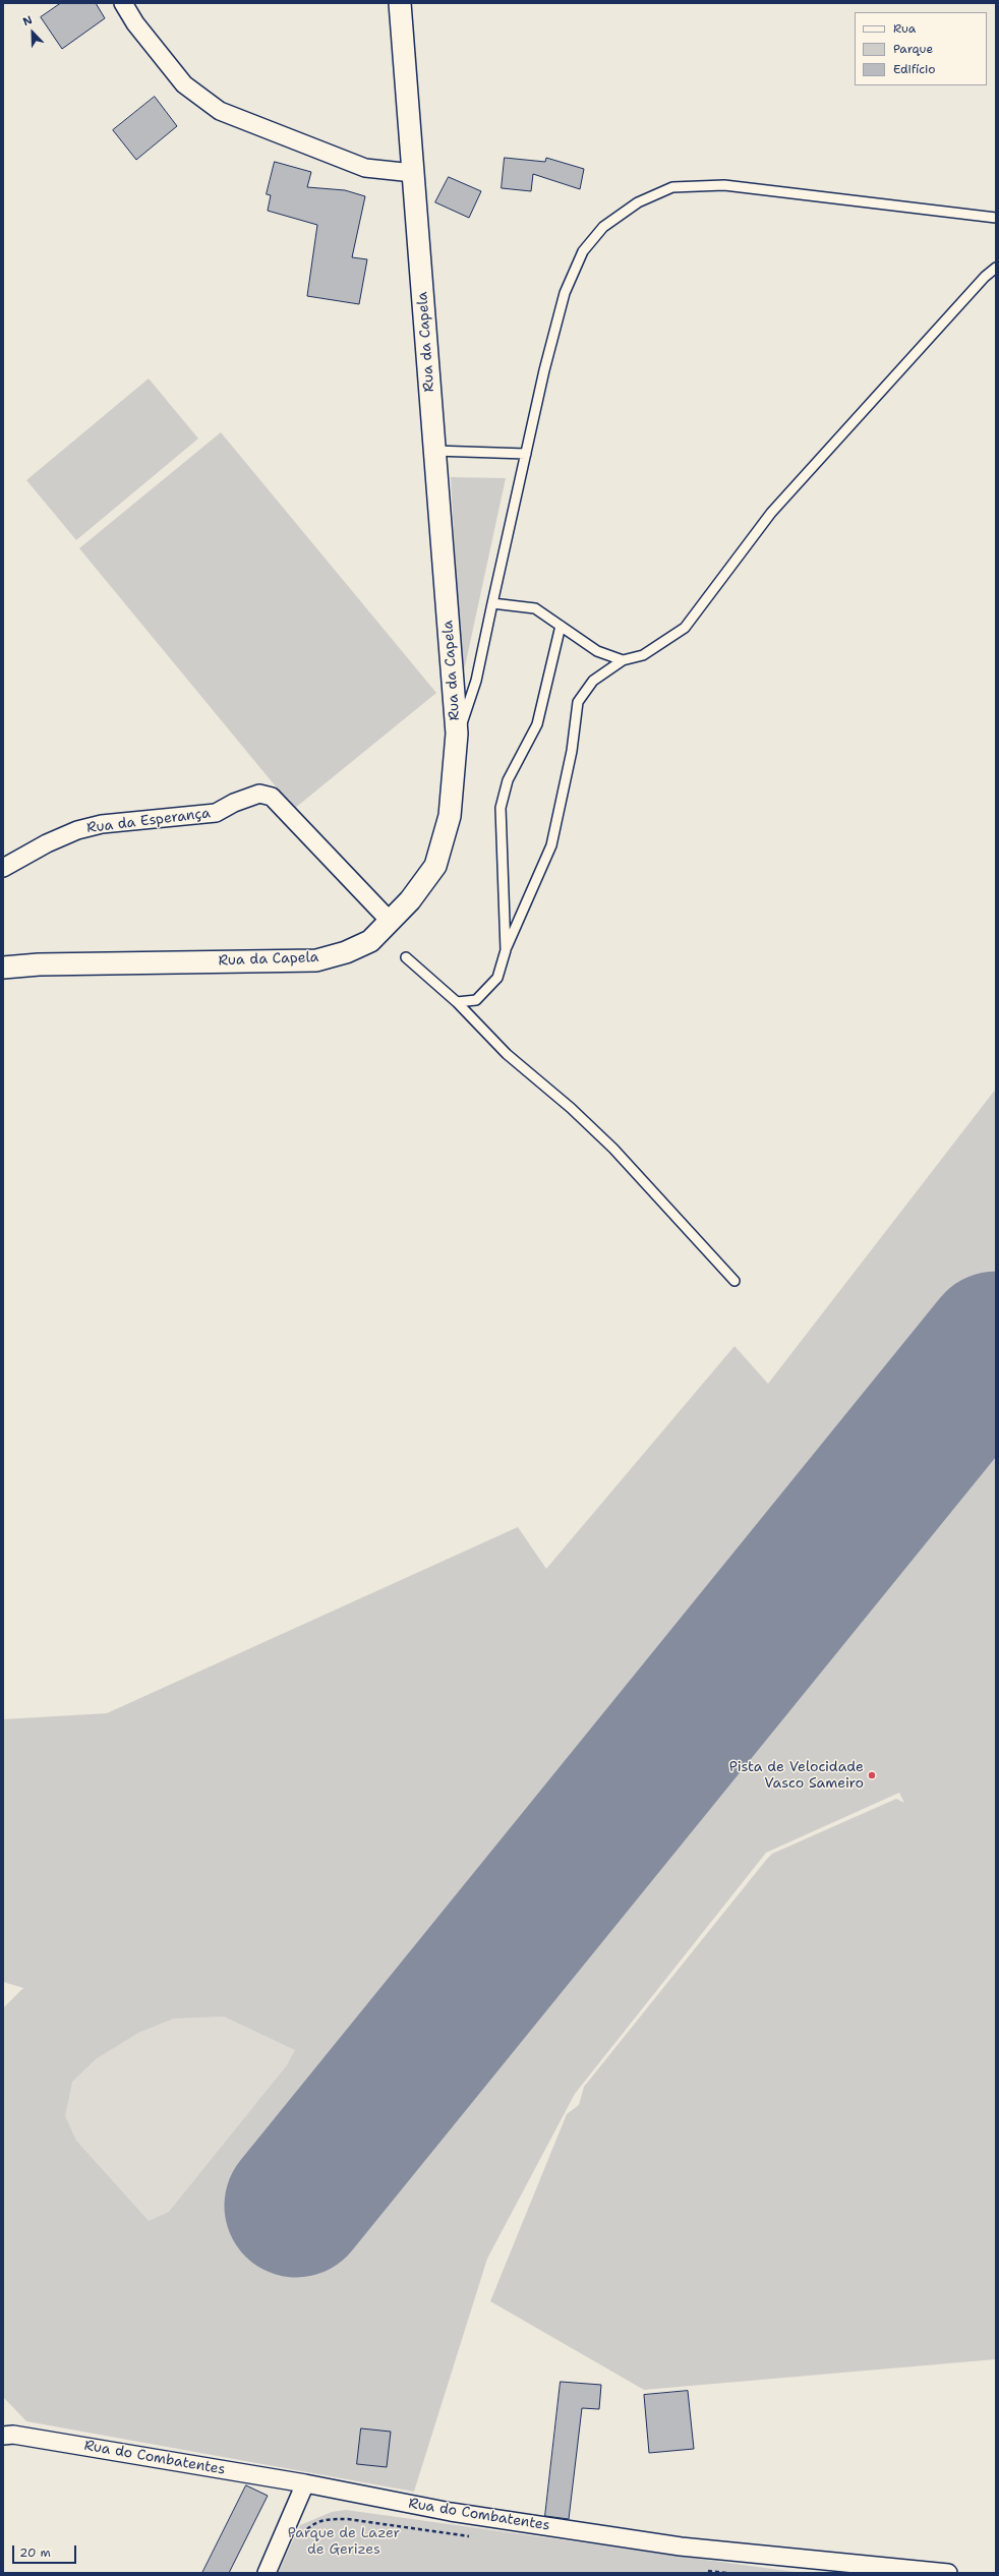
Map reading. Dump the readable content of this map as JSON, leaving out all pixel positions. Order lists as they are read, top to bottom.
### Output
{
  "streets": {
    "street": ["Rua da Capela", "Rua da Esperança", "Rua do Combatentes"]
  },
  "crossings": [
    ["Rua da Capela", "Rua da Esperança"]
  ],
  "parks": ["Parque de Lazer de Gerizes"],
  "places": ["Pista de Velocidade Vasco Sameiro"],
  "legend": ["Rua", "Parque", "Edifício"],
  "scale_bar": "20 m",
  "north": "top left"
}
